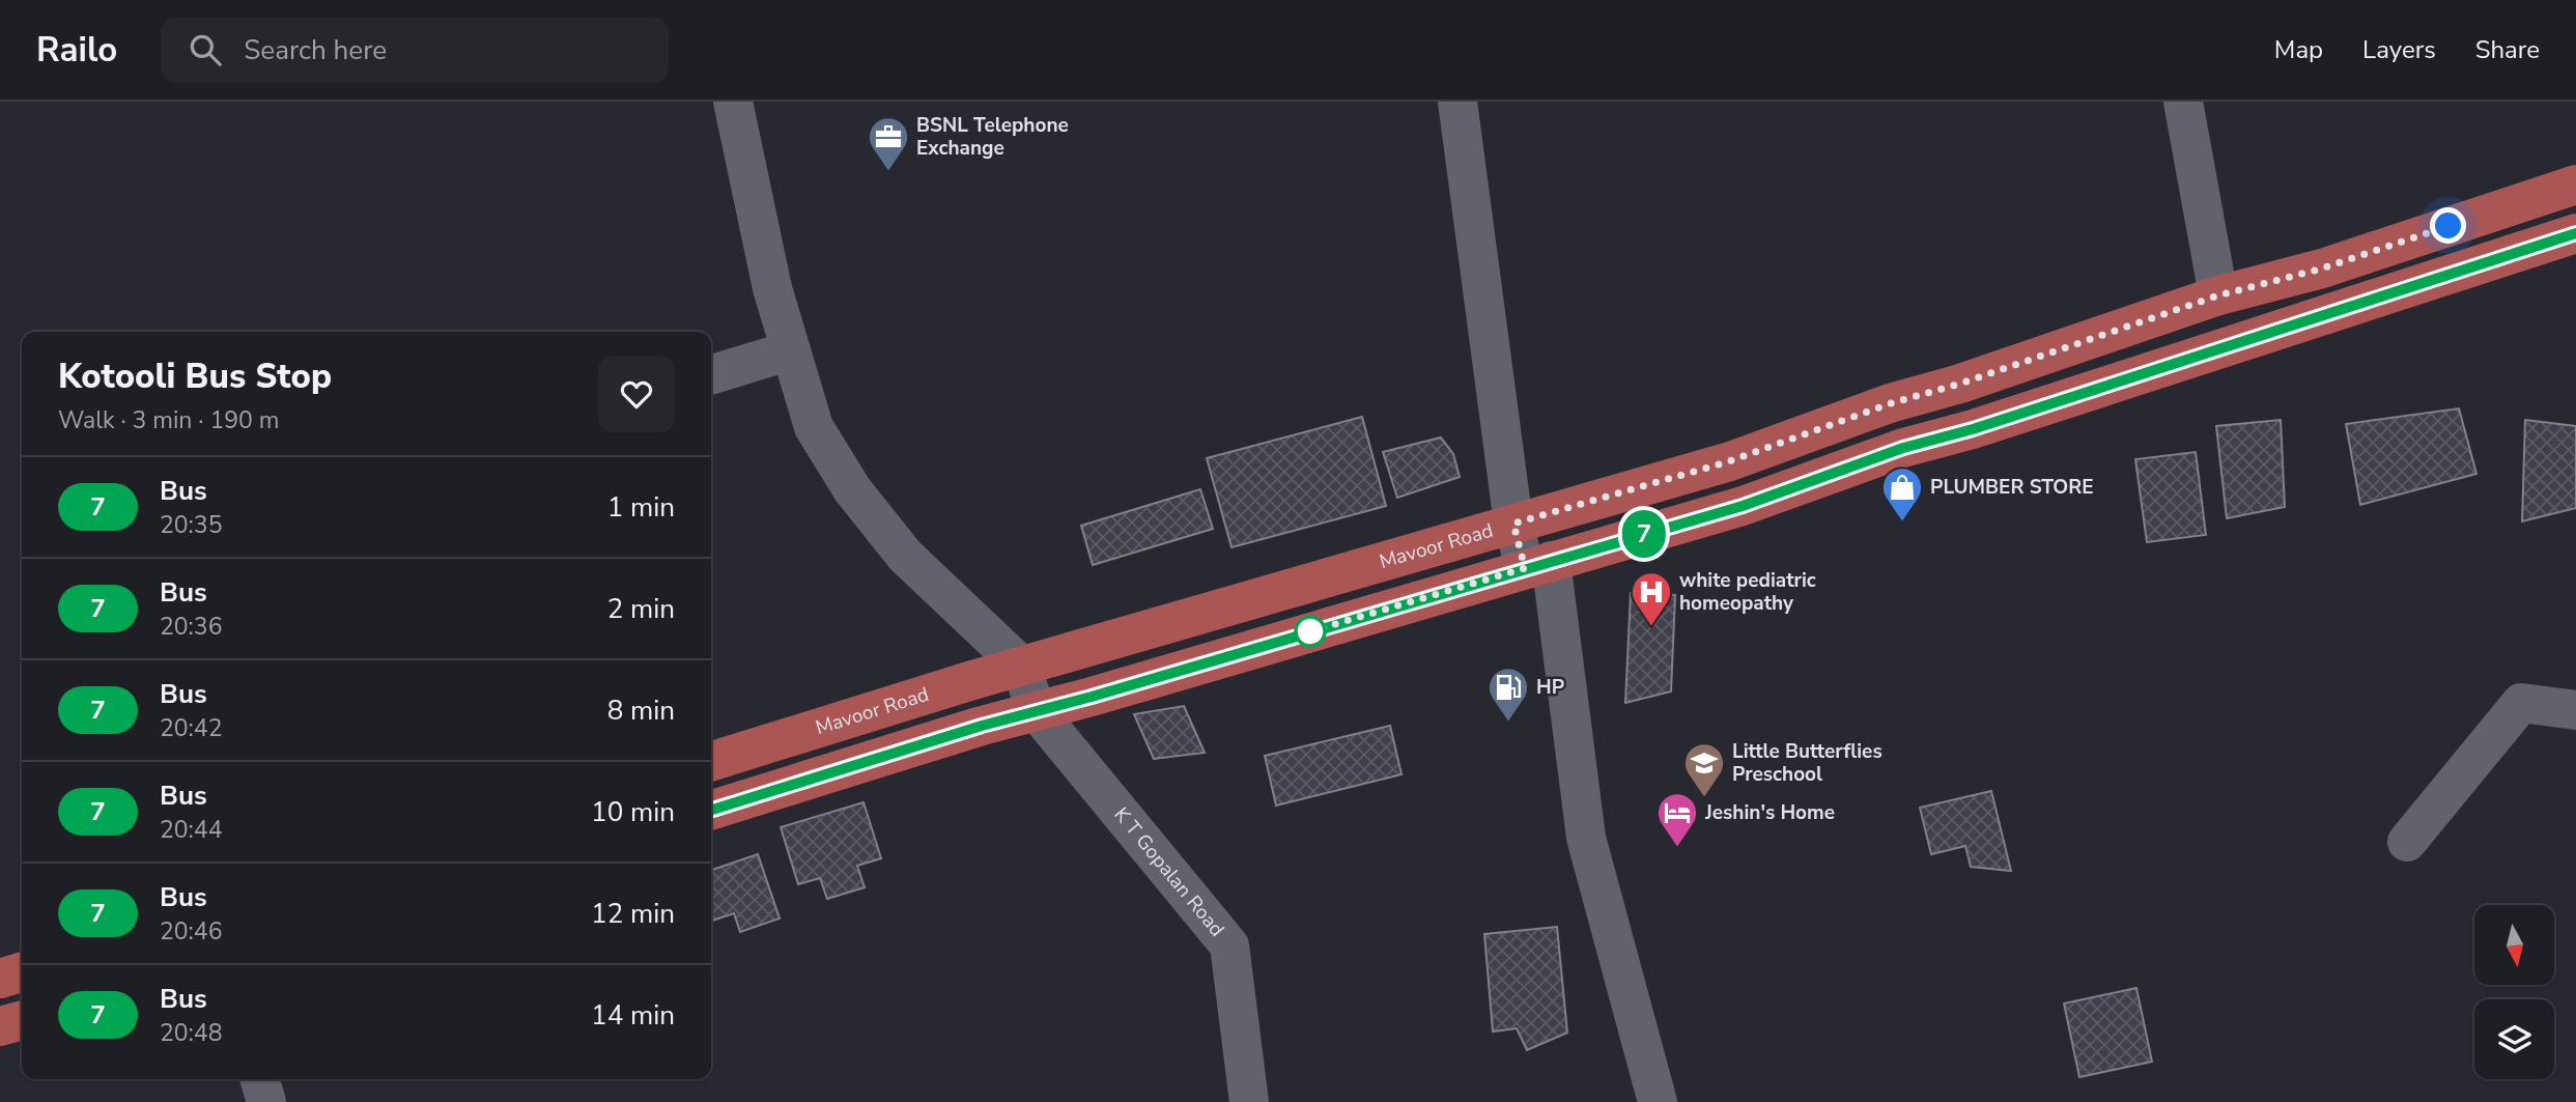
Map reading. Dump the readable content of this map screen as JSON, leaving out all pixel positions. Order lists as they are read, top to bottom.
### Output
{
  "streets": {
    "main road": ["Mavoor Road"],
    "street": ["K T Gopalan Road"]
  },
  "places": {
    "office": ["BSNL Telephone Exchange"],
    "shop": ["PLUMBER STORE"],
    "hospital": ["white pediatric homeopathy"],
    "fuel station": ["HP"],
    "school or university": ["Little Butterflies Preschool"],
    "hotel": ["Jeshin's Home"]
  },
  "lines": ["bus line 7"],
  "north": "bottom",
  "page": {
    "header": "Railo",
    "search": "Search here",
    "nav": ["Map", "Layers", "Share"],
    "on_map": "7",
    "heading": ["Kotooli Bus Stop", "Walk · 3 min · 190 m"],
    "list": [
      {
        "mark": "7",
        "name": "Bus",
        "note": "20:35",
        "value": "1 min"
      },
      {
        "mark": "7",
        "name": "Bus",
        "note": "20:36",
        "value": "2 min"
      },
      {
        "mark": "7",
        "name": "Bus",
        "note": "20:42",
        "value": "8 min"
      },
      {
        "mark": "7",
        "name": "Bus",
        "note": "20:44",
        "value": "10 min"
      },
      {
        "mark": "7",
        "name": "Bus",
        "note": "20:46",
        "value": "12 min"
      },
      {
        "mark": "7",
        "name": "Bus",
        "note": "20:48",
        "value": "14 min"
      }
    ]
  }
}
